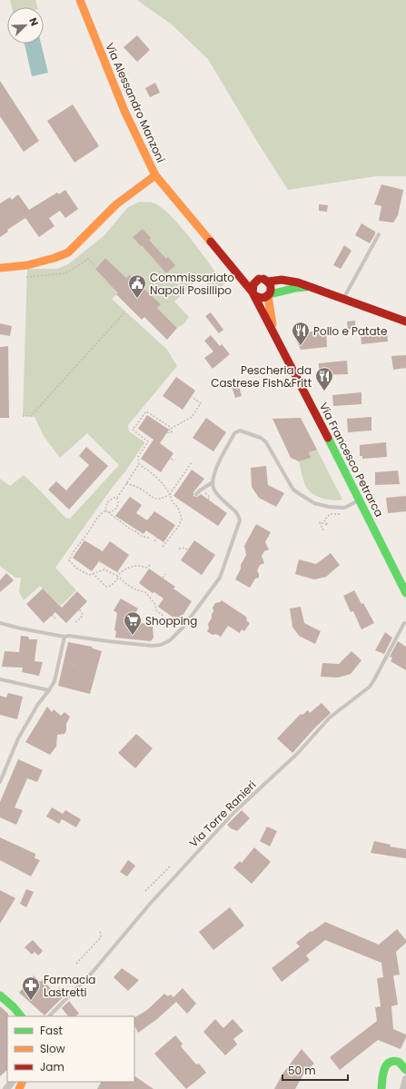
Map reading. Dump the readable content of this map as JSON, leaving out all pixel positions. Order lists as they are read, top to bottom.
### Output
{
  "streets": {
    "street": ["Via Alessandro Manzoni", "Via Francesco Petrarca"],
    "lane": ["Via Torre Ranieri"]
  },
  "crossings": [
    ["Via Alessandro Manzoni", "Via Francesco Petrarca"]
  ],
  "places": {
    "public building": ["Commissariato Napoli Posillipo"],
    "restaurant": ["Pollo e Patate", "Pescheria da Castrese Fish&Fritt"],
    "supermarket": ["Shopping"],
    "pharmacy": ["Farmacia Lastretti"]
  },
  "legend": ["Fast", "Slow", "Jam"],
  "scale_bar": "50 m",
  "north": "top right"
}
